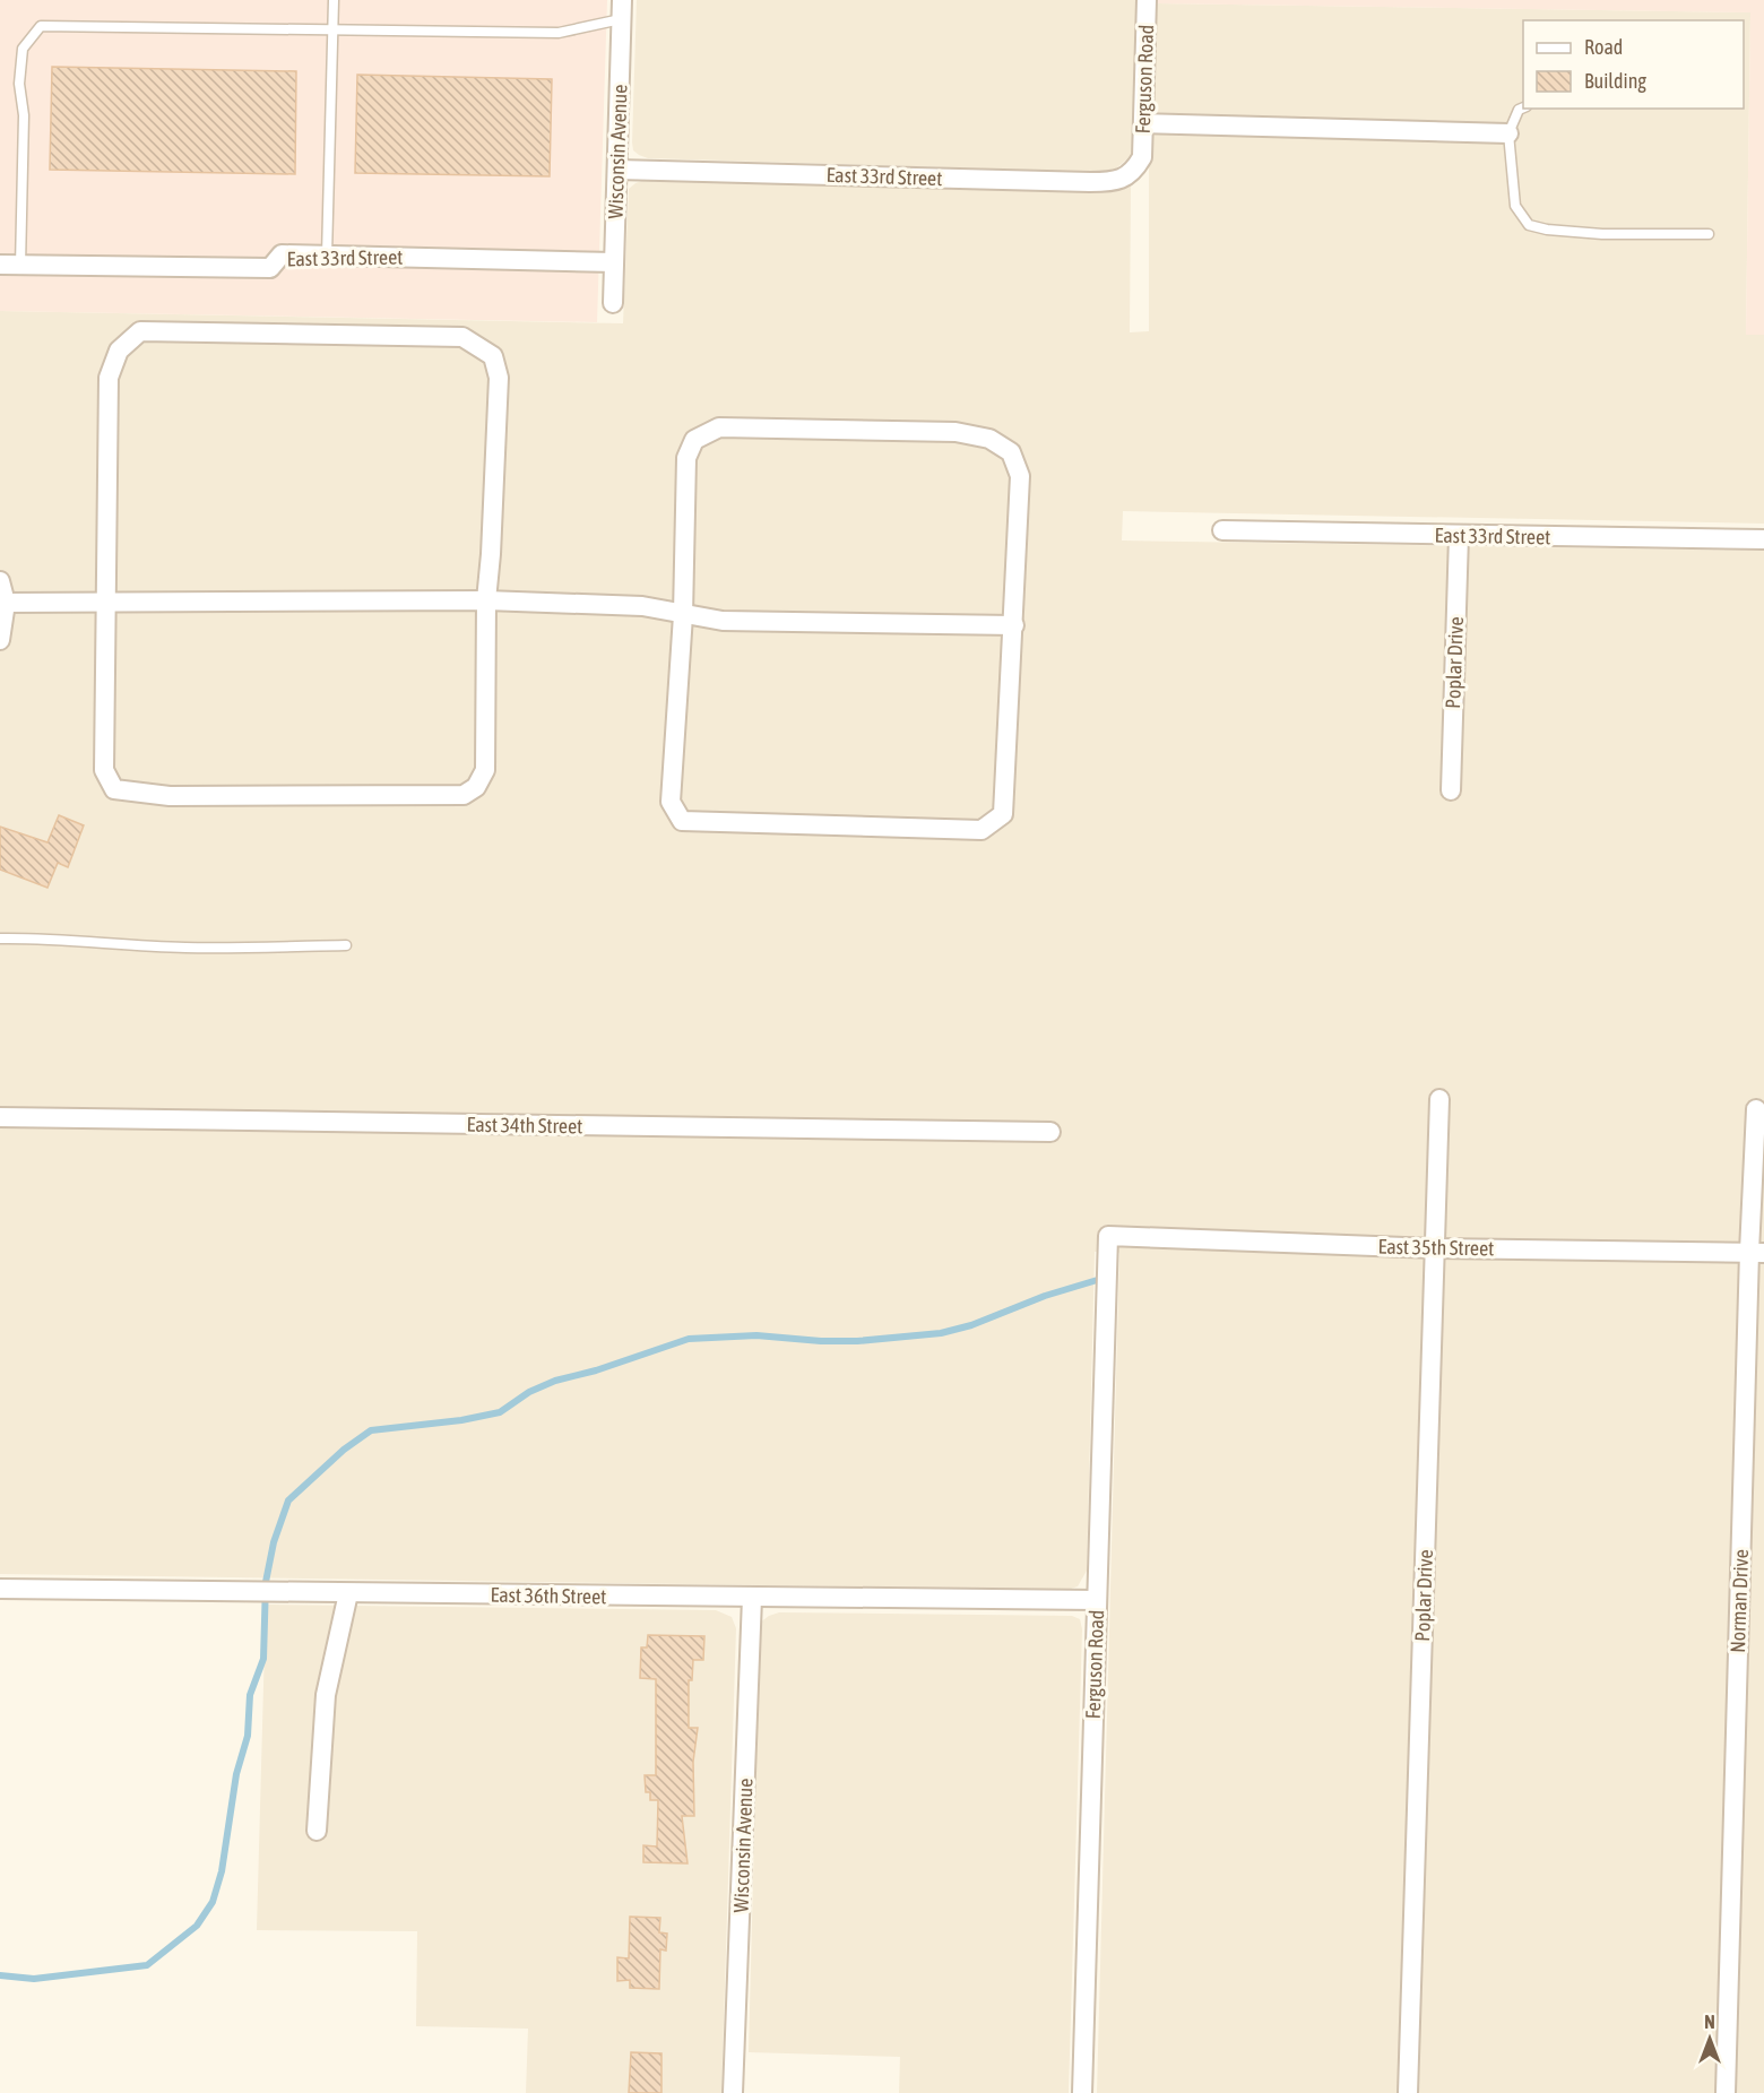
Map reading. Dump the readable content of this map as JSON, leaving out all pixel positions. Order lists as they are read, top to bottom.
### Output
{
  "streets": {
    "street": [
      "Ferguson Road",
      "Wisconsin Avenue",
      "East 33rd Street",
      "Poplar Drive",
      "East 34th Street",
      "East 35th Street",
      "East 36th Street",
      "Norman Drive"
    ]
  },
  "crossings": [
    ["Ferguson Road", "East 33rd Street"],
    ["Ferguson Road", "East 35th Street"],
    ["Ferguson Road", "East 36th Street"],
    ["Wisconsin Avenue", "East 33rd Street"],
    ["Wisconsin Avenue", "East 36th Street"],
    ["East 33rd Street", "Poplar Drive"],
    ["Poplar Drive", "East 35th Street"],
    ["East 35th Street", "Norman Drive"]
  ],
  "legend": ["Road", "Building"],
  "north": "top"
}
